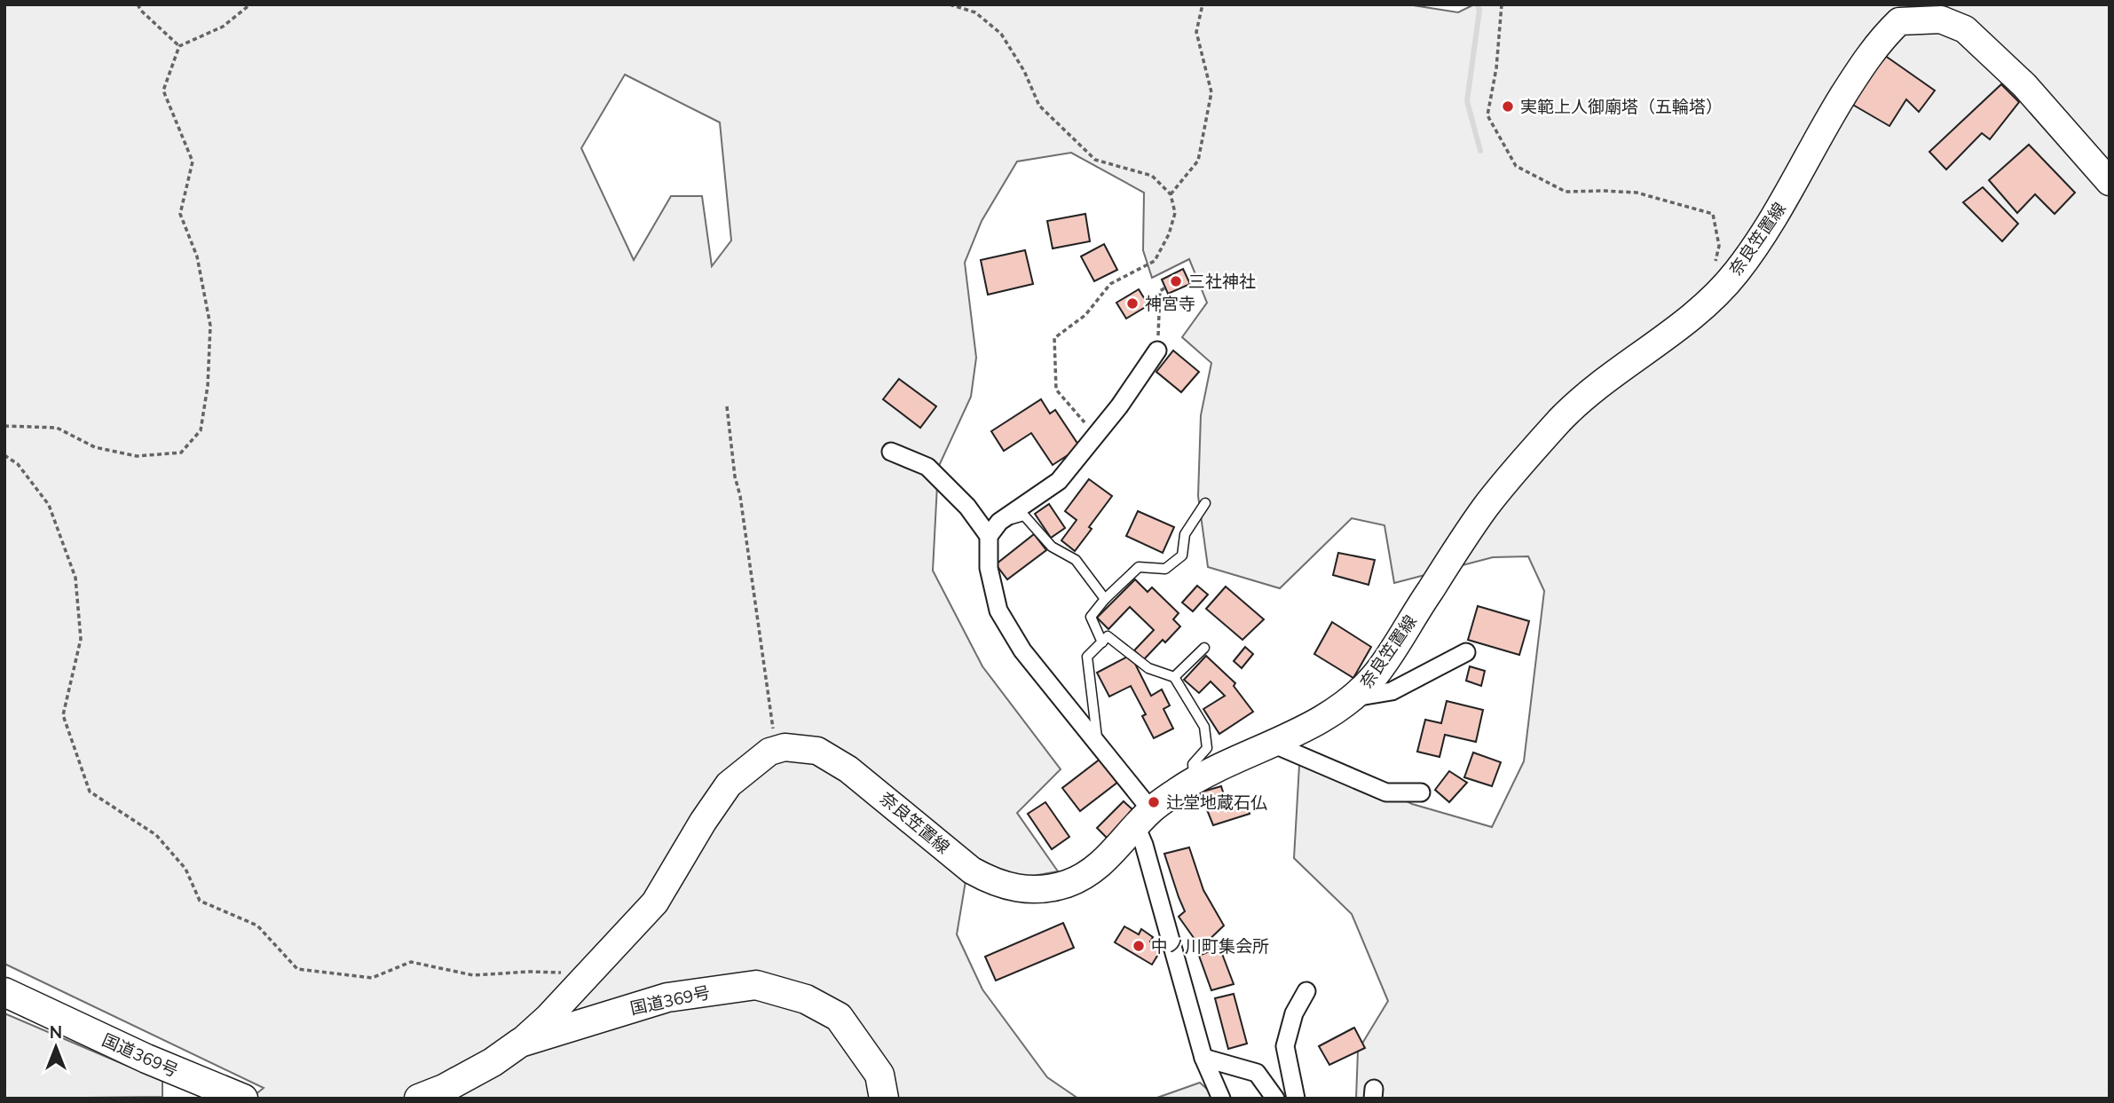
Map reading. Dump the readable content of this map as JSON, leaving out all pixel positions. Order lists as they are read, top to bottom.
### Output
{
  "streets": {
    "highway": ["国道369号"],
    "main road": ["奈良笠置線"]
  },
  "places": [
    "実範上人御廟塔（五輪塔）",
    "三社神社",
    "神宮寺",
    "辻堂地蔵石仏",
    "中ノ川町集会所"
  ],
  "north": "top"
}
